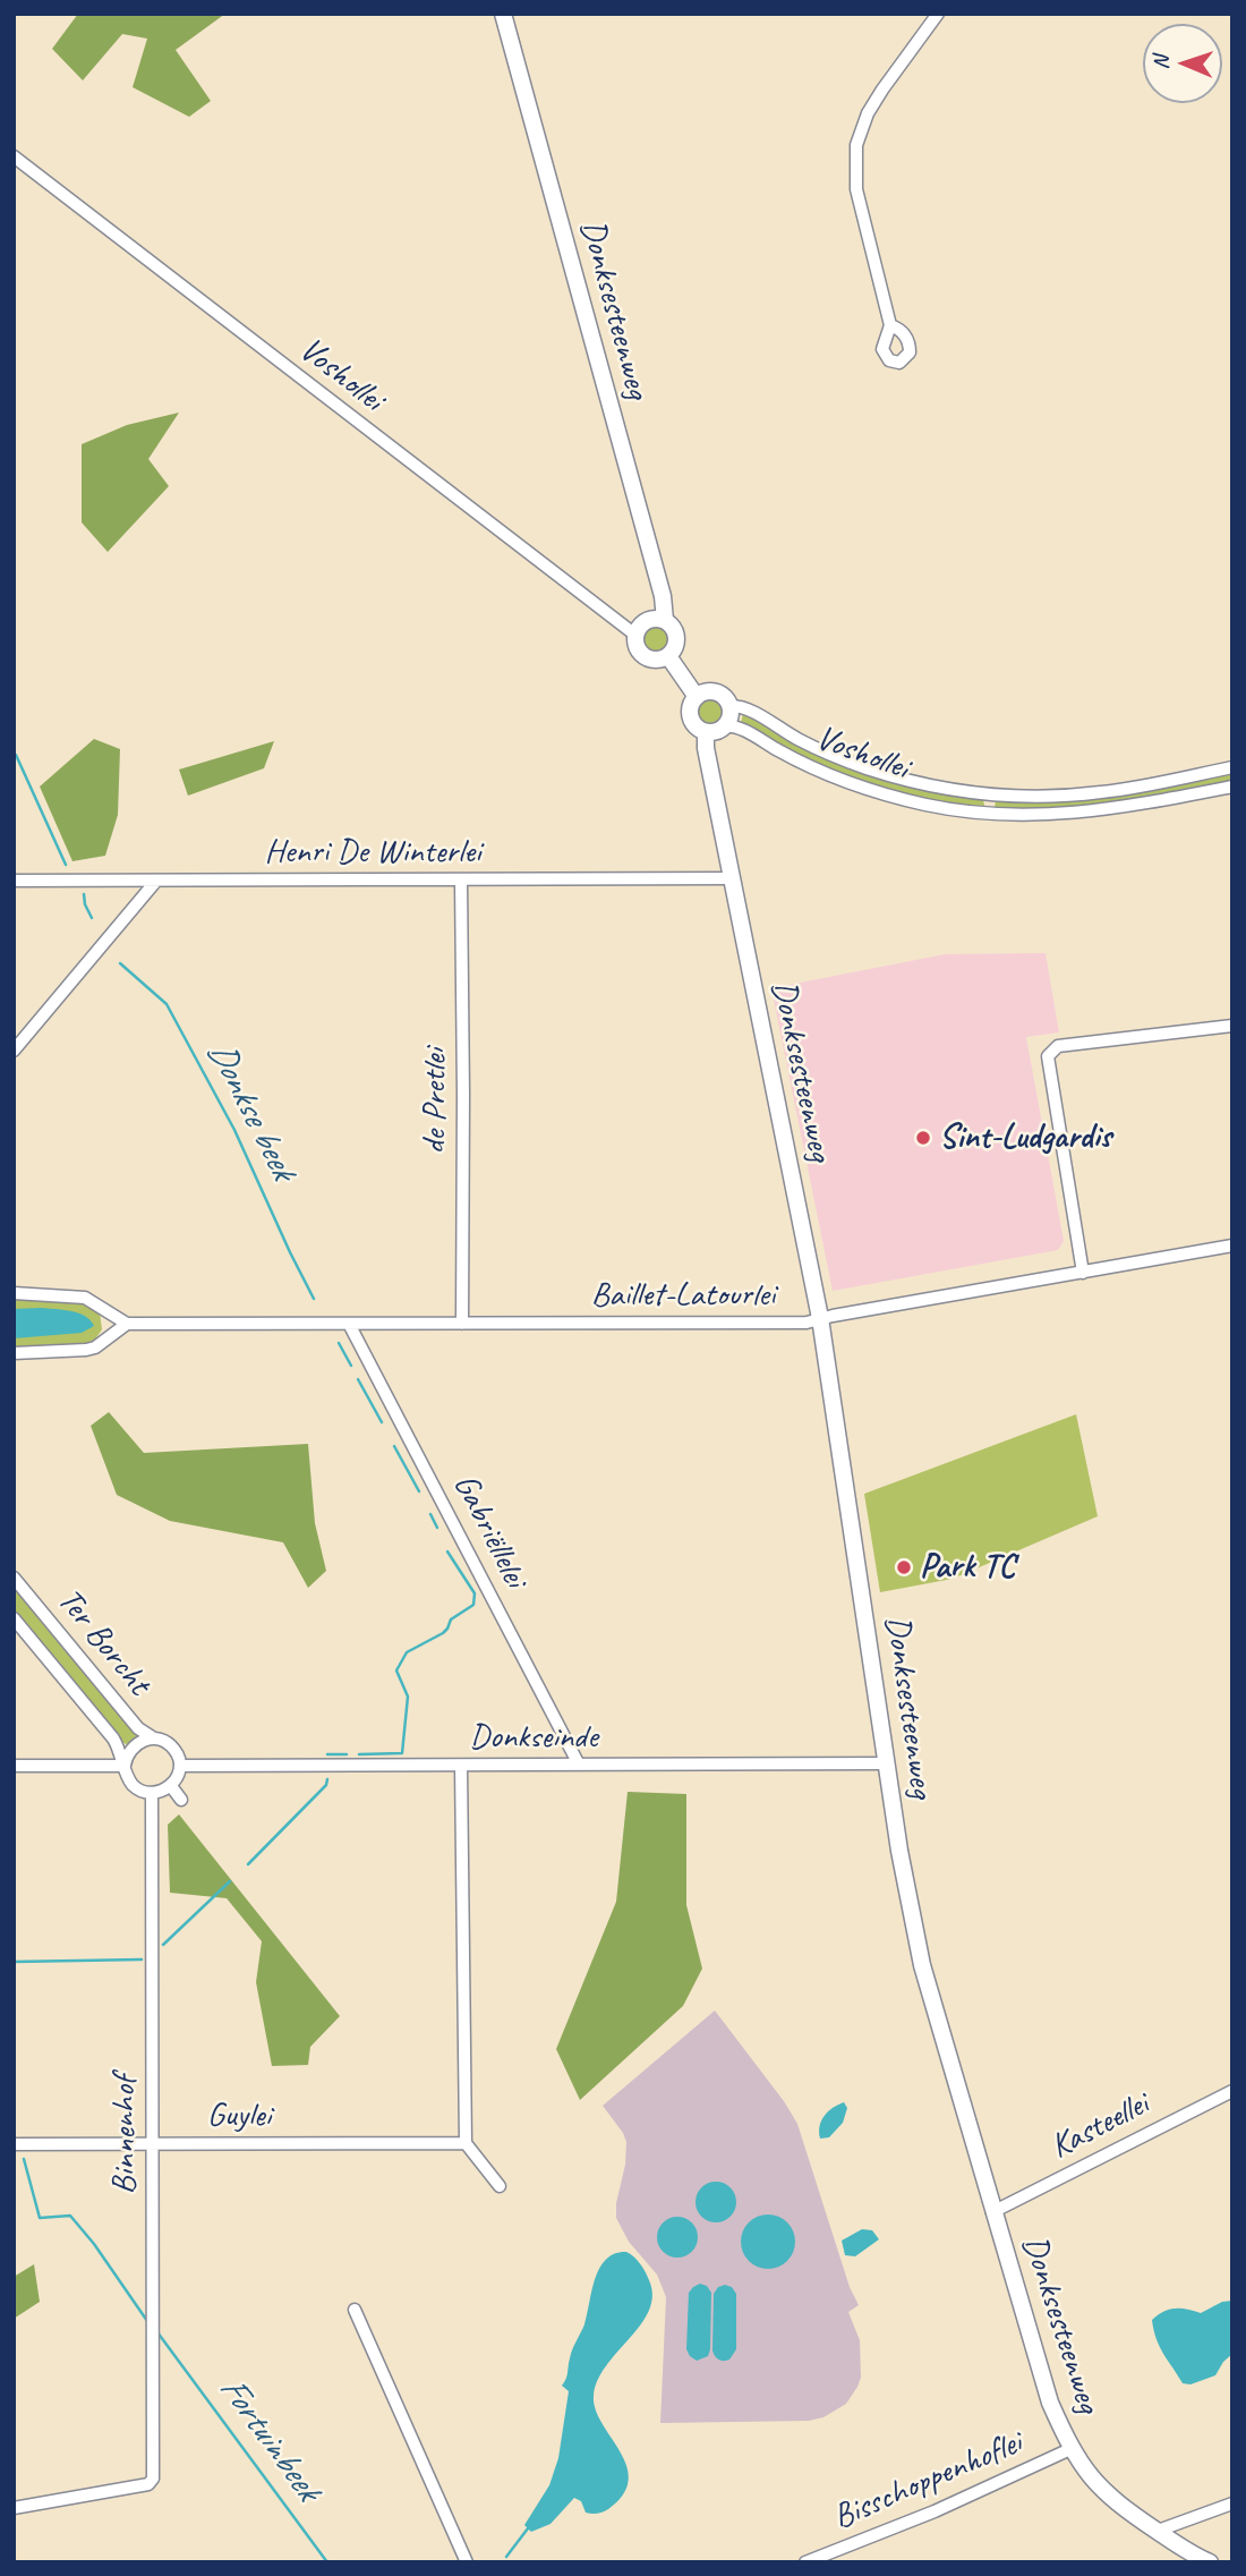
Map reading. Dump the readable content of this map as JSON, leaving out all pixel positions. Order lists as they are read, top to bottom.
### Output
{
  "streets": {
    "street": [
      "Donksesteenweg",
      "Voshollei",
      "Henri De Winterlei",
      "de Pretlei",
      "Baillet-Latourlei",
      "Gabriëllelei",
      "Ter Borcht",
      "Donkseinde",
      "Guylei",
      "Kasteellei",
      "Binnenhof",
      "Bisschoppenhoflei"
    ]
  },
  "crossings": [
    ["Donksesteenweg", "Voshollei"],
    ["Donksesteenweg", "Henri De Winterlei"],
    ["Donksesteenweg", "Baillet-Latourlei"],
    ["Donksesteenweg", "Donkseinde"],
    ["Donksesteenweg", "Kasteellei"],
    ["Donksesteenweg", "Bisschoppenhoflei"],
    ["Henri De Winterlei", "de Pretlei"],
    ["de Pretlei", "Baillet-Latourlei"],
    ["Baillet-Latourlei", "Gabriëllelei"],
    ["Gabriëllelei", "Donkseinde"],
    ["Ter Borcht", "Donkseinde"],
    ["Ter Borcht", "Binnenhof"],
    ["Donkseinde", "Binnenhof"],
    ["Guylei", "Binnenhof"]
  ],
  "water": ["Donkse beek", "Fortuinbeek"],
  "places": ["Sint-Ludgardis", "Park TC"],
  "north": "left"
}
